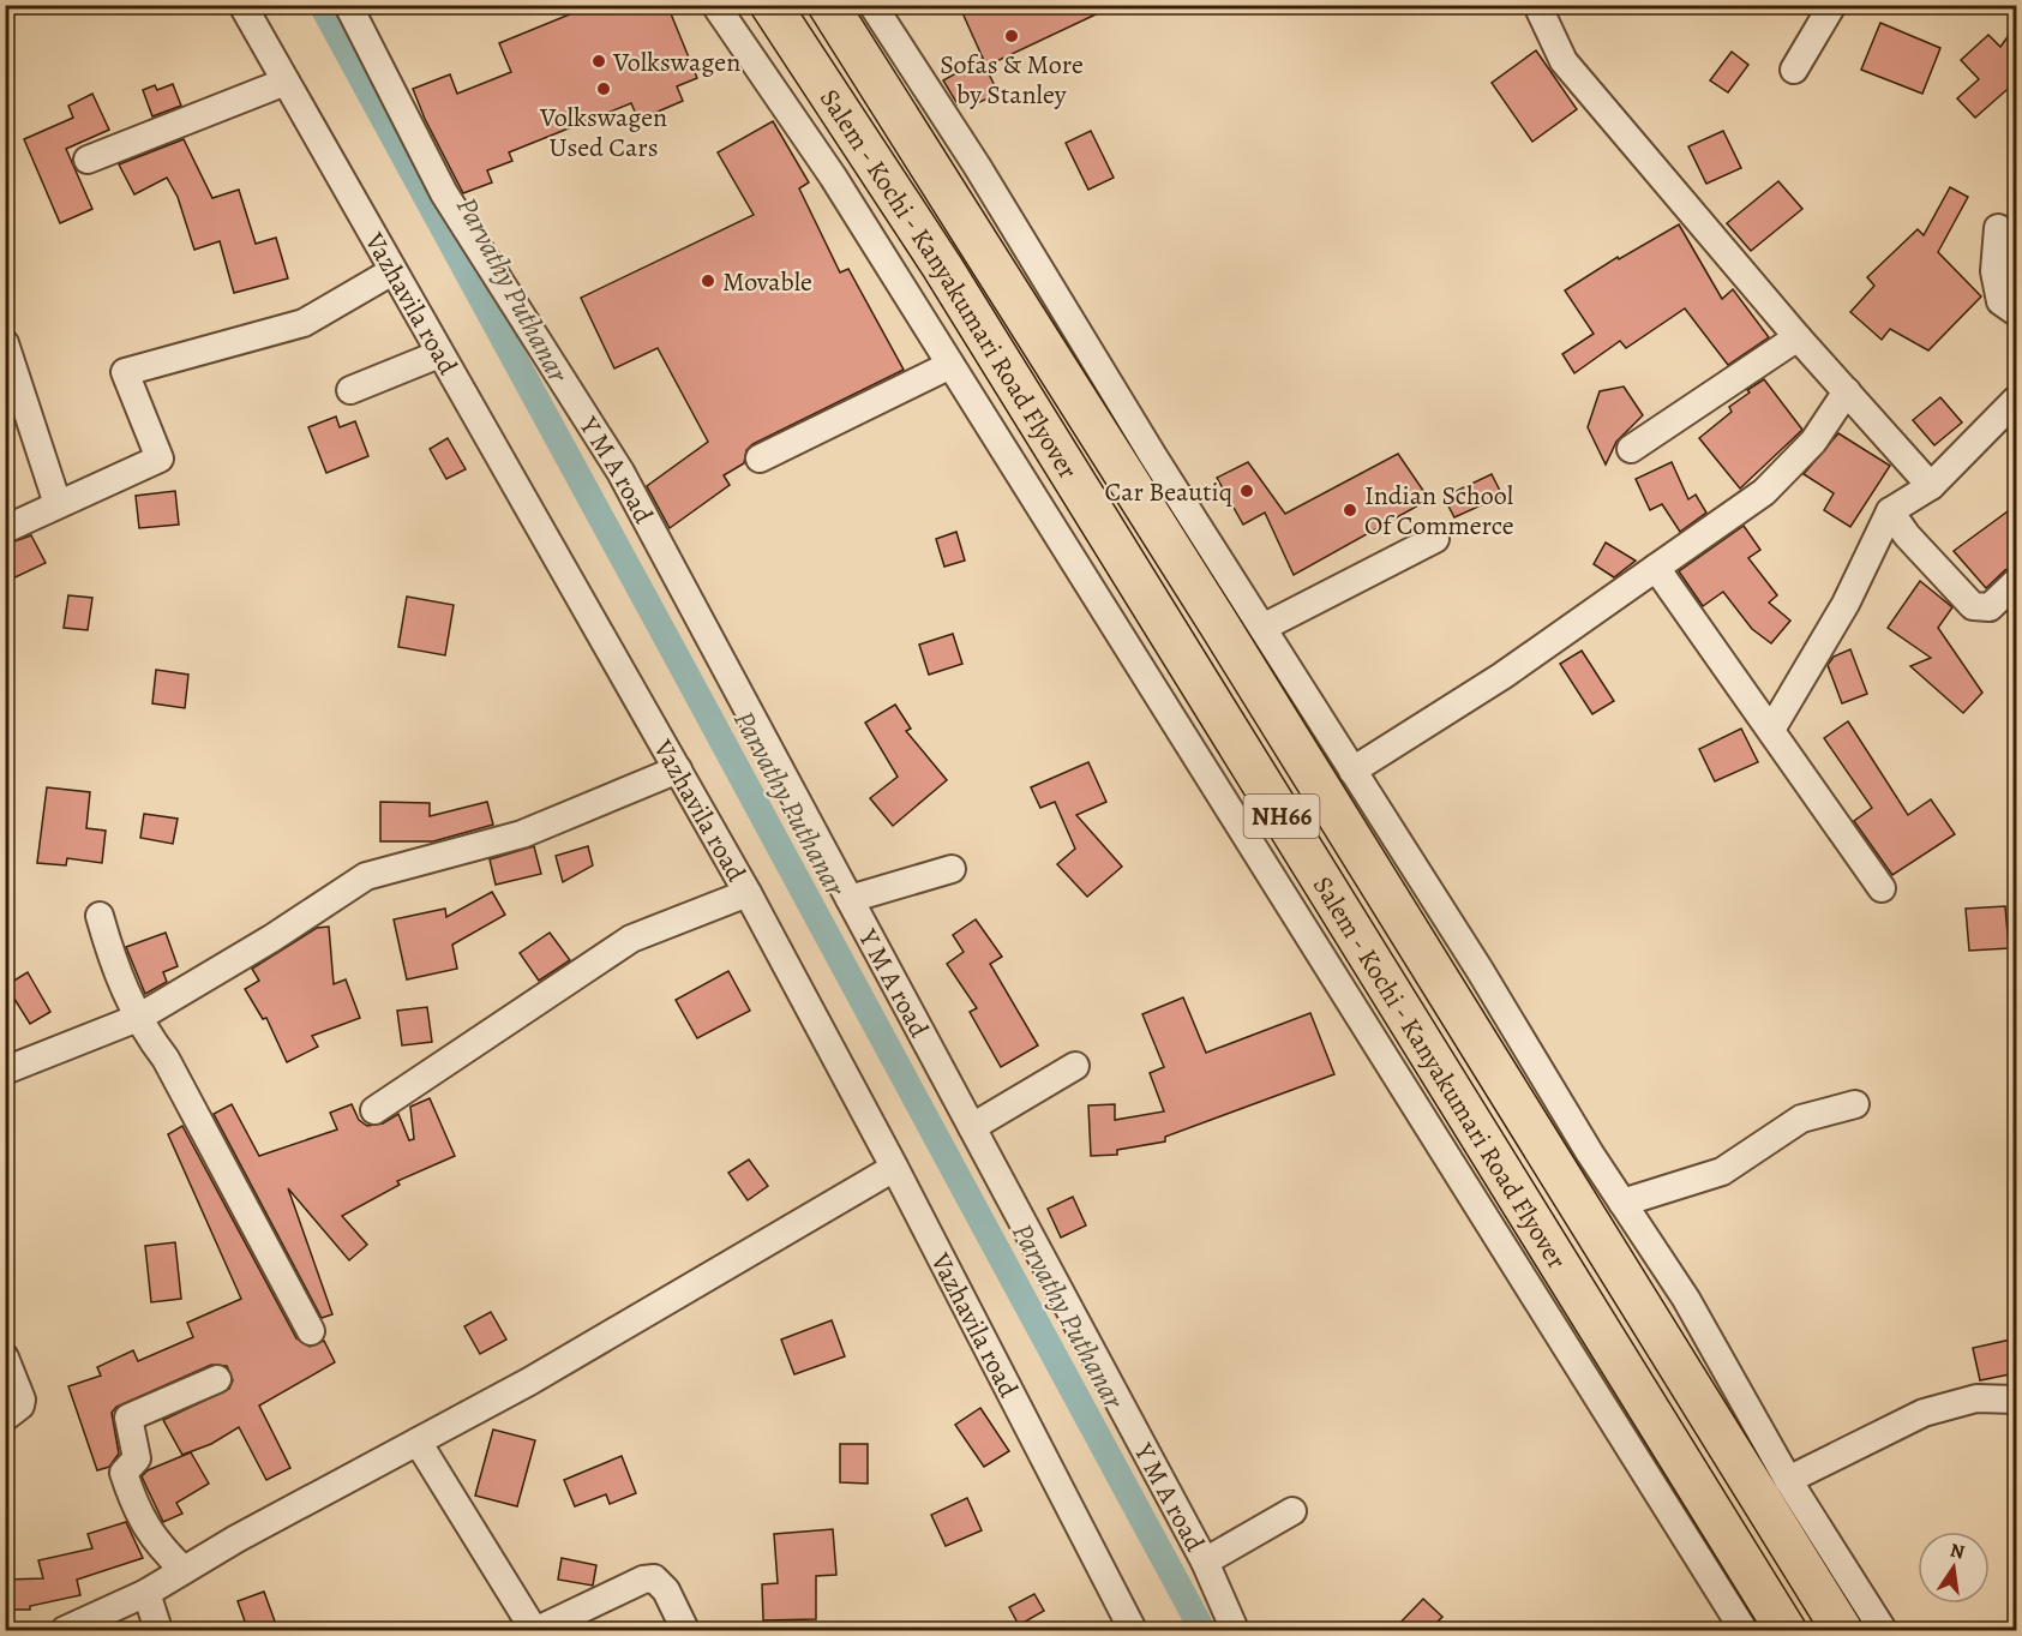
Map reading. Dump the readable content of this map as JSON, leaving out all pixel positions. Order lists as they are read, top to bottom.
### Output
{
  "streets": {
    "highway": ["Salem - Kochi - Kanyakumari Road Flyover", "NH66"],
    "street": ["Vazhavila road", "Y M A road"]
  },
  "water": ["Parvathy Puthanar"],
  "places": [
    "Sofas & More by Stanley",
    "Volkswagen",
    "Volkswagen Used Cars",
    "Movable",
    "Car Beautiq",
    "Indian School Of Commerce"
  ],
  "north": "top"
}
